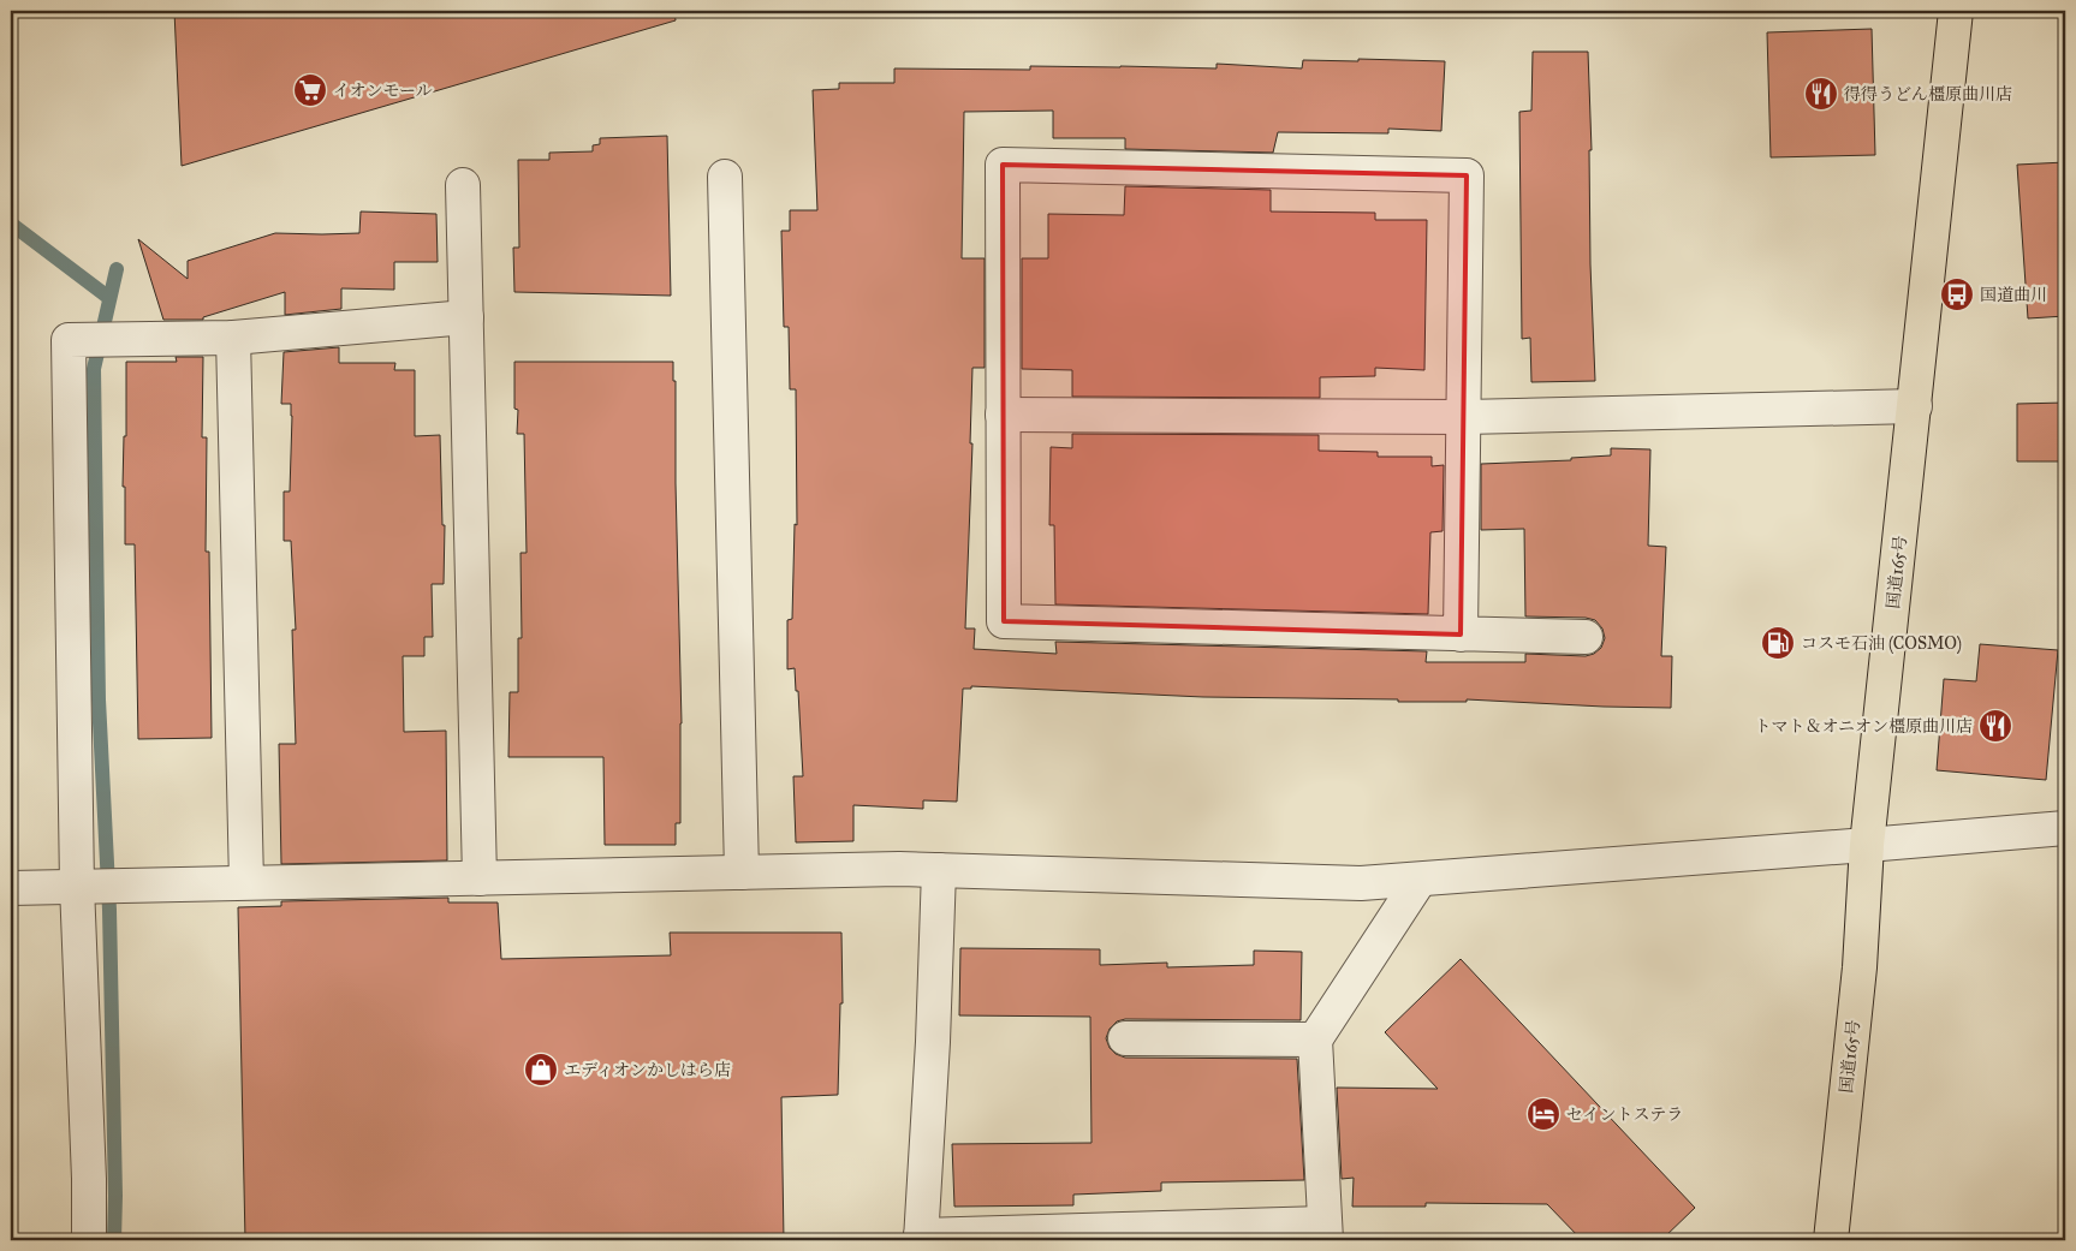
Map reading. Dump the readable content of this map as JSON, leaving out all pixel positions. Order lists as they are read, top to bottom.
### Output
{
  "streets": {
    "highway": ["国道165号"]
  },
  "places": {
    "supermarket": ["イオンモール"],
    "restaurant": ["得得うどん橿原曲川店", "トマト＆オニオン橿原曲川店"],
    "bus stop": ["国道曲川"],
    "fuel station": ["コスモ石油 (COSMO)"],
    "shop": ["エディオンかしはら店"],
    "hotel": ["セイントステラ"]
  }
}
